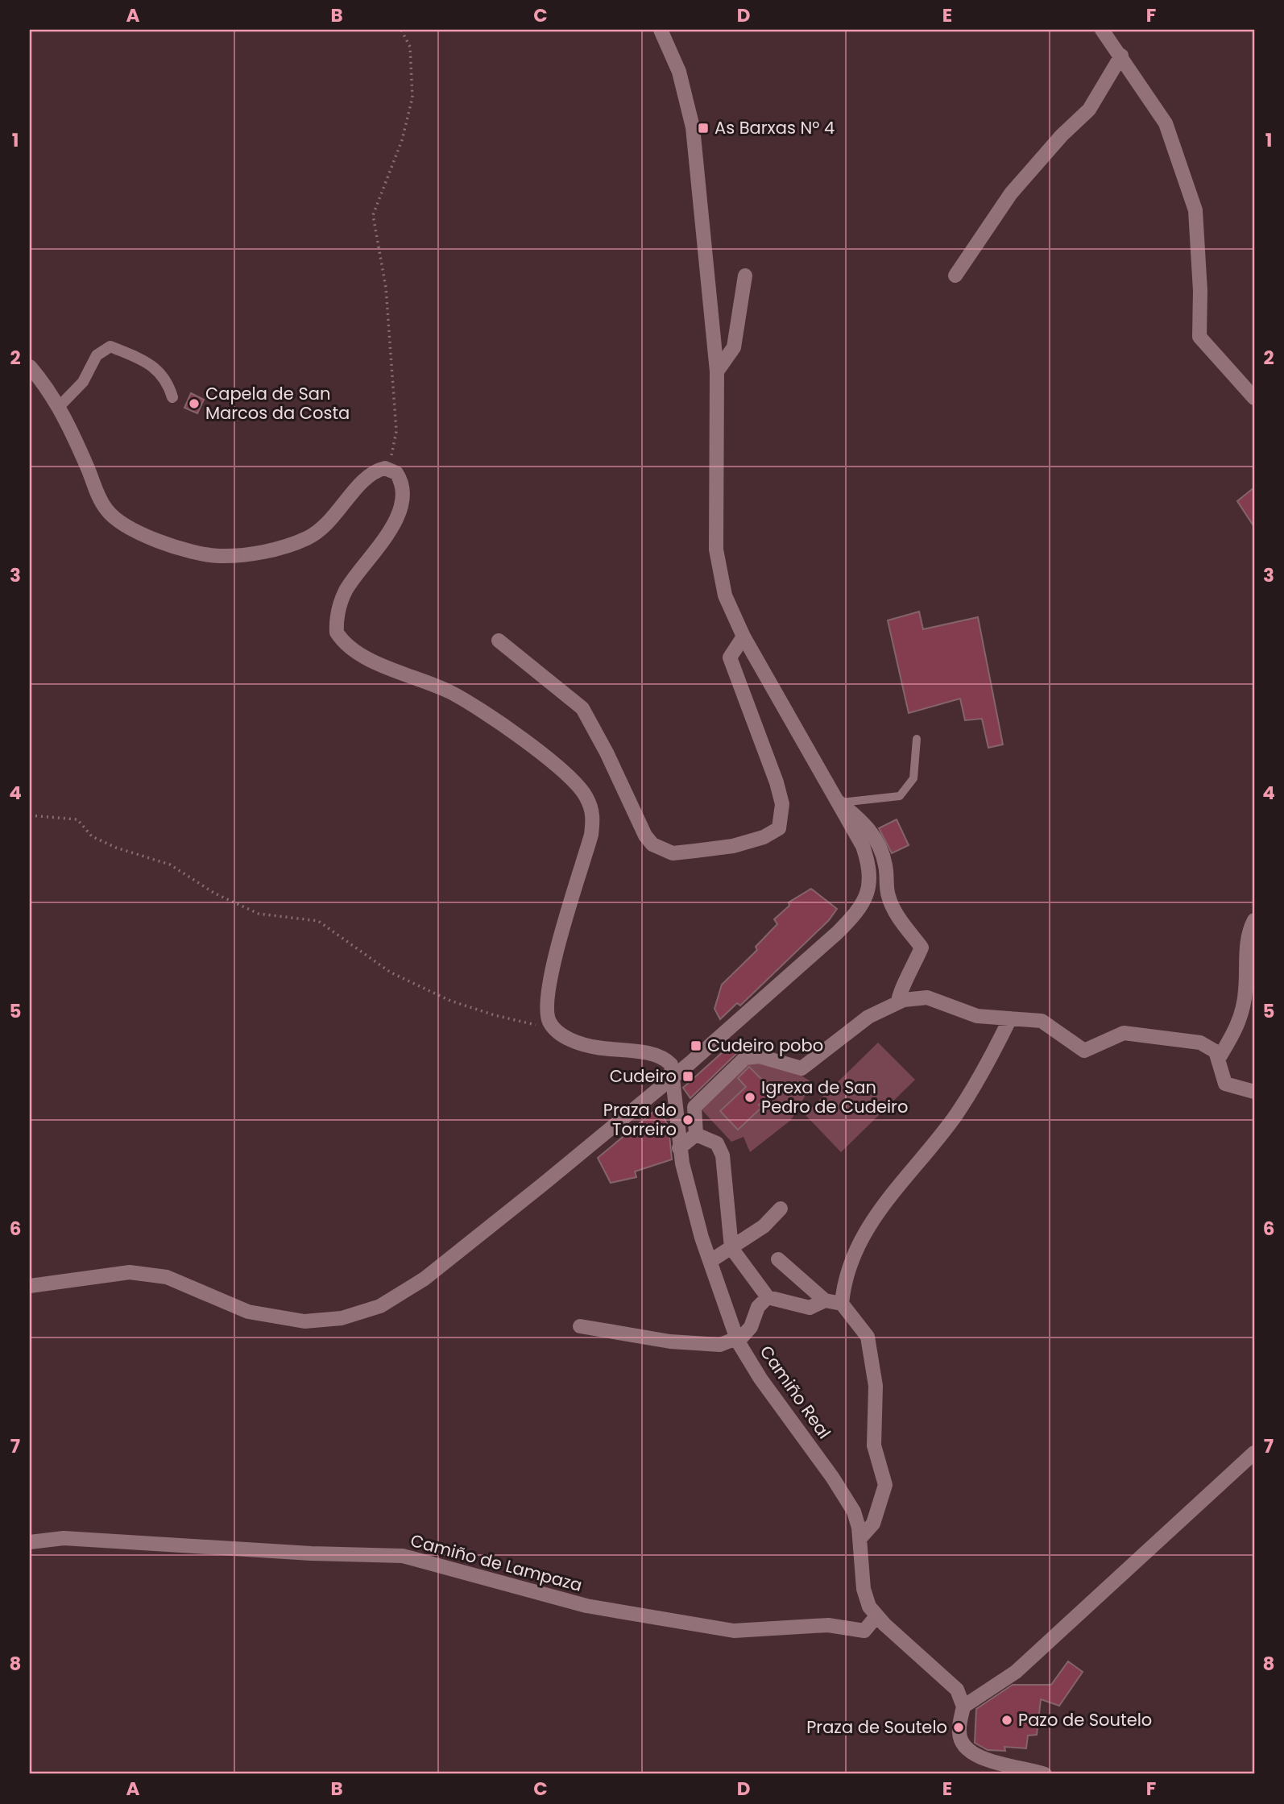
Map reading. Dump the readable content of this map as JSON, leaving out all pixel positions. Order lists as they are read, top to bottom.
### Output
{
  "streets": {
    "street": ["Camiño Real", "Camiño de Lampaza"]
  },
  "crossings": [
    ["Camiño Real", "Camiño de Lampaza"]
  ],
  "places": {
    "transit": ["As Barxas Nº 4", "Cudeiro pobo", "Cudeiro"],
    "other": [
      "Capela de San Marcos da Costa",
      "Igrexa de San Pedro de Cudeiro",
      "Praza do Torreiro",
      "Pazo de Soutelo",
      "Praza de Soutelo"
    ]
  },
  "grid": {
    "columns": [
      "A",
      "B",
      "C",
      "D",
      "E",
      "F"
    ],
    "rows": [
      "1",
      "2",
      "3",
      "4",
      "5",
      "6",
      "7",
      "8"
    ]
  }
}
